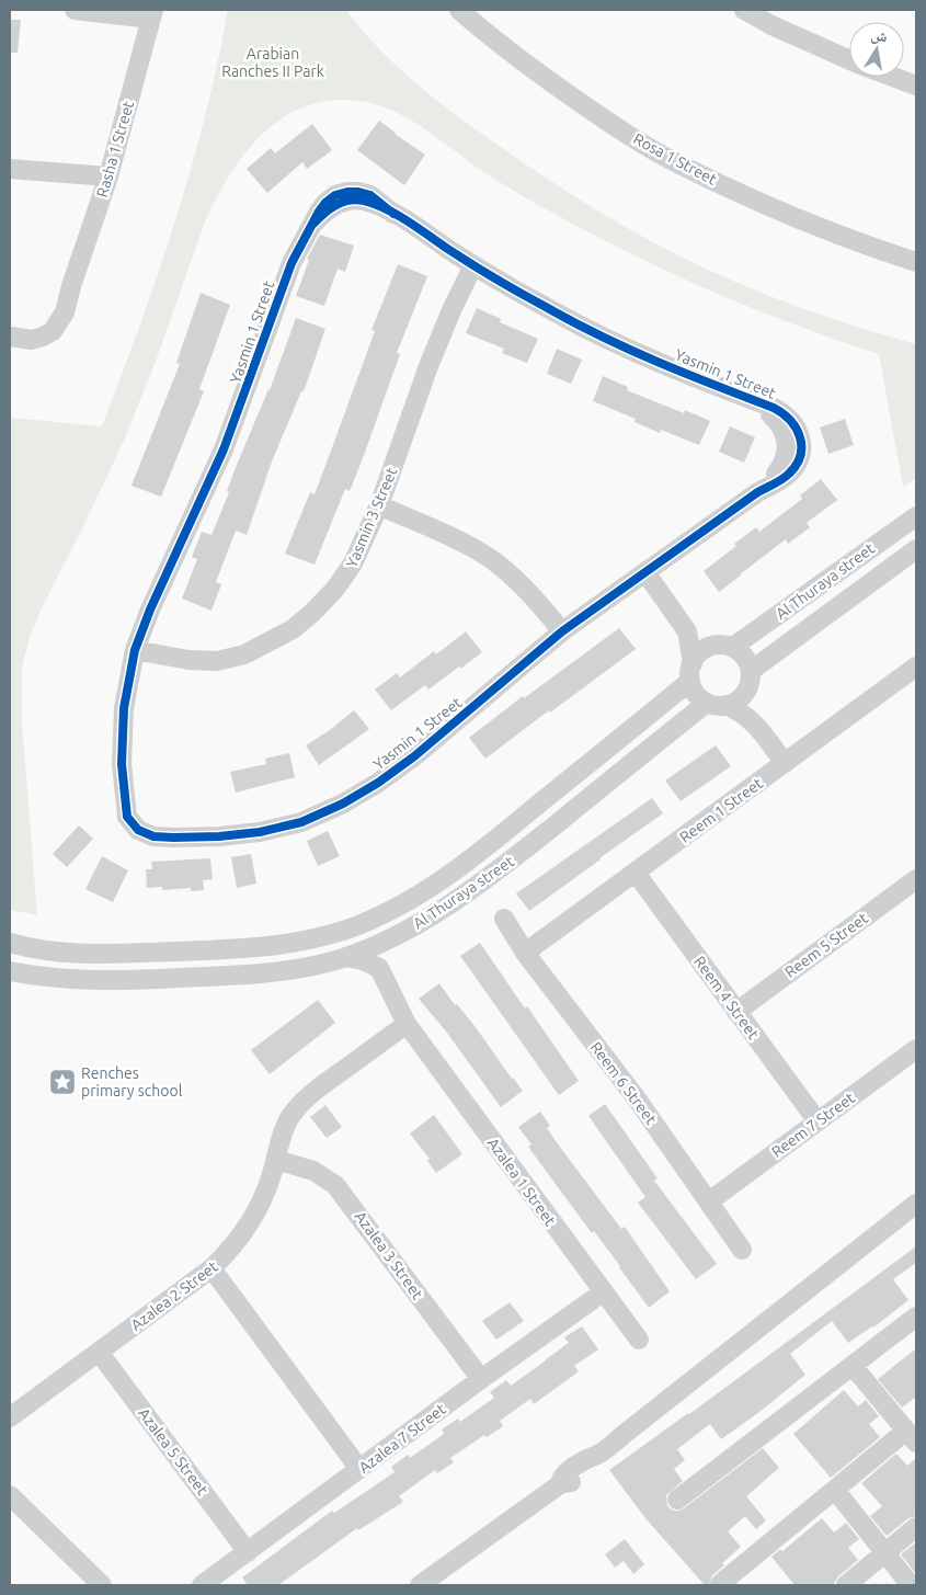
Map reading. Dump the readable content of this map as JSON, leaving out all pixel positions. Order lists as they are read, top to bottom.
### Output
{
  "streets": {
    "street": [
      "Rasha 1 Street",
      "Rosa 1 Street",
      "Yasmin 1 Street",
      "Yasmin 3 Street",
      "Al Thuraya street",
      "Reem 1 Street",
      "Reem 5 Street",
      "Reem 4 Street",
      "Reem 6 Street",
      "Reem 7 Street",
      "Azalea 1 Street",
      "Azalea 3 Street",
      "Azalea 2 Street",
      "Azalea 7 Street",
      "Azalea 5 Street"
    ]
  },
  "crossings": [
    ["Yasmin 1 Street", "Yasmin 3 Street"],
    ["Reem 1 Street", "Reem 4 Street"],
    ["Reem 1 Street", "Reem 6 Street"],
    ["Reem 5 Street", "Reem 4 Street"],
    ["Reem 4 Street", "Reem 7 Street"],
    ["Reem 6 Street", "Reem 7 Street"],
    ["Azalea 1 Street", "Azalea 2 Street"],
    ["Azalea 1 Street", "Azalea 7 Street"],
    ["Azalea 3 Street", "Azalea 2 Street"],
    ["Azalea 3 Street", "Azalea 7 Street"],
    ["Azalea 2 Street", "Azalea 5 Street"],
    ["Azalea 7 Street", "Azalea 5 Street"]
  ],
  "parks": ["Arabian Ranches II Park"],
  "places": {
    "place": ["Renches primary school"]
  },
  "north": "top"
}
